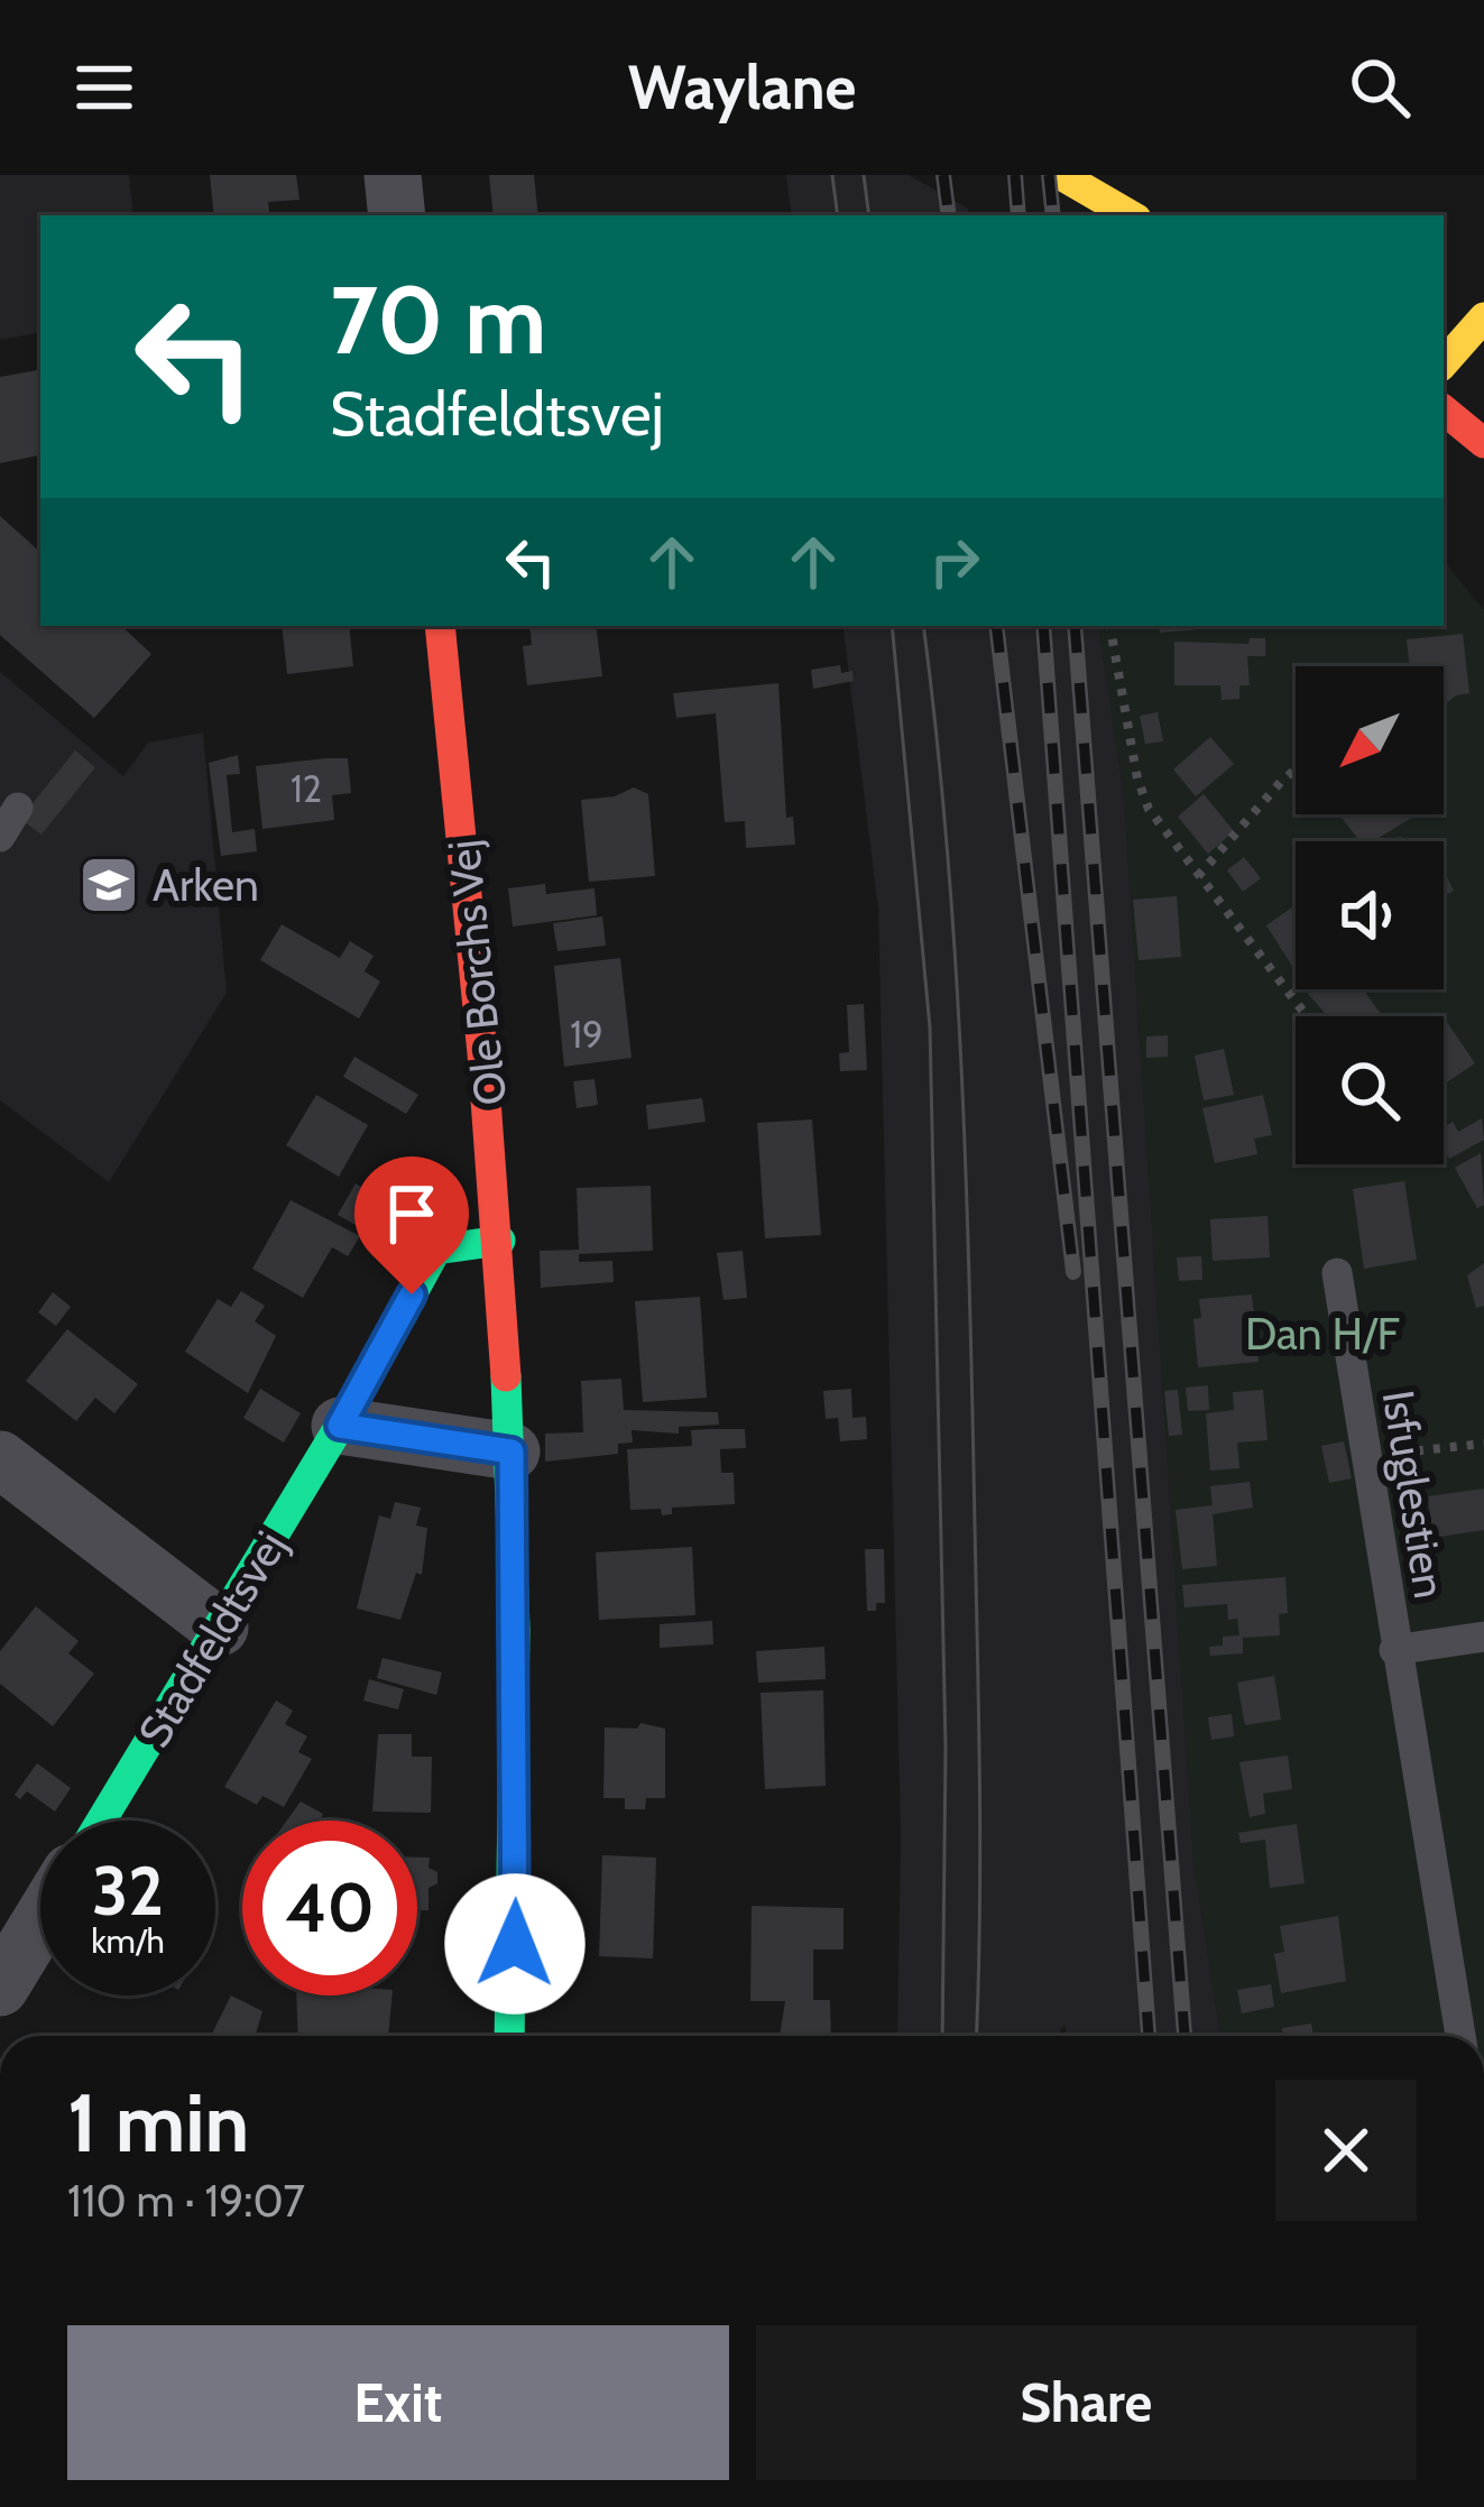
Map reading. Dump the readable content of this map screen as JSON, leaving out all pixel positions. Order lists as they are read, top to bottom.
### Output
{
  "streets": {
    "street": ["Ole Borchs Vej", "Stadfeldtsvej"],
    "lane": ["Isfuglestien"]
  },
  "crossings": [
    ["Ole Borchs Vej", "Stadfeldtsvej"]
  ],
  "parks": ["Dan H/F"],
  "places": {
    "school or university": ["Arken"]
  },
  "house_numbers": ["12", "19"],
  "north": "bottom left",
  "page": {
    "header": "Waylane",
    "turn": ["70 m", "Stadfeldtsvej"],
    "speed": "32 km/h",
    "limit": "40",
    "heading": ["1 min", "110 m · 19:07"],
    "buttons": ["Exit", "Share"]
  }
}
